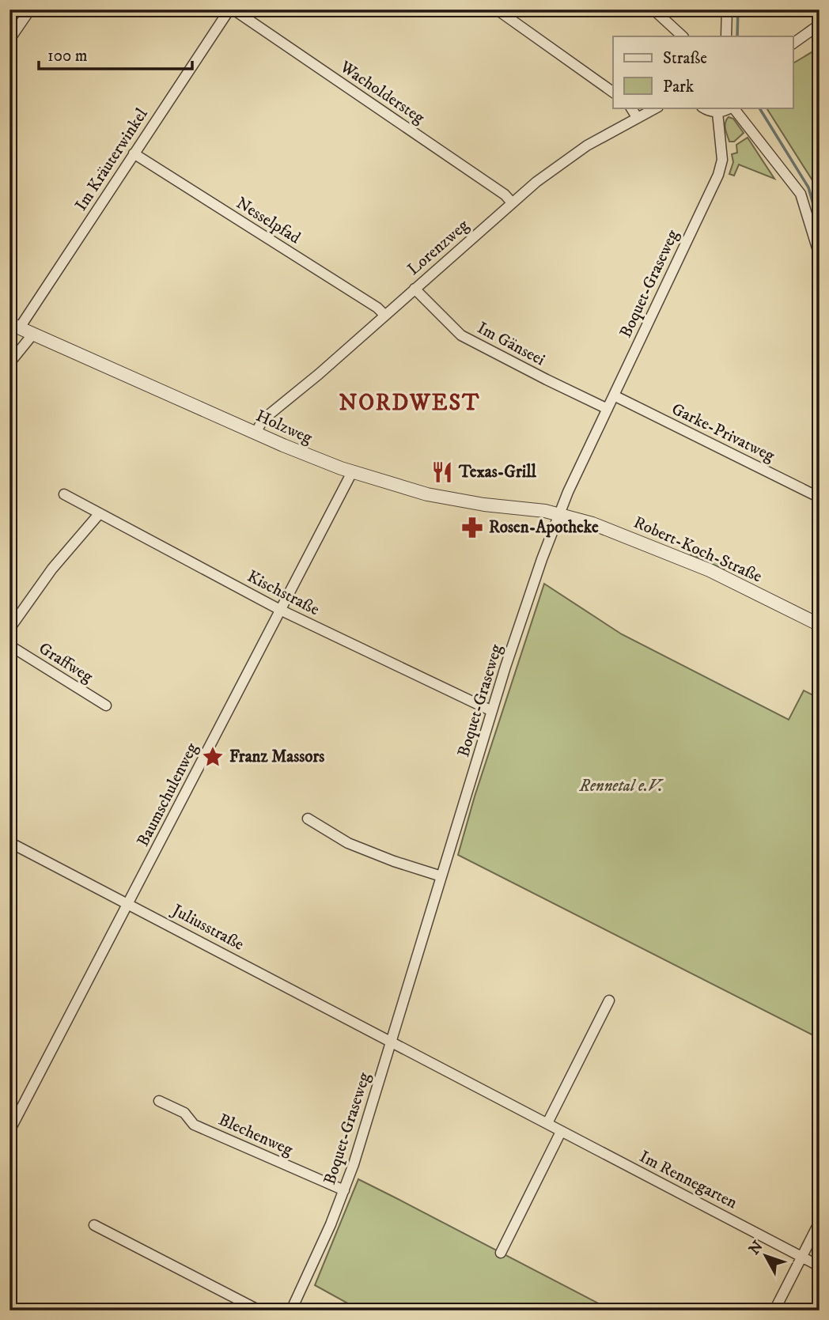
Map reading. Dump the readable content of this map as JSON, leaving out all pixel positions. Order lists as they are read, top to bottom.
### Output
{
  "streets": {
    "street": [
      "Wacholdersteg",
      "Im Kräuterwinkel",
      "Nesselpfad",
      "Lorenzweg",
      "Boquet-Graseweg",
      "Im Gänseei",
      "Holzweg",
      "Garke-Privatweg",
      "Robert-Koch-Straße",
      "Kischstraße",
      "Graffweg",
      "Baumschulenweg",
      "Juliusstraße",
      "Blechenweg",
      "Im Rennegarten"
    ]
  },
  "crossings": [
    ["Wacholdersteg", "Im Kräuterwinkel"],
    ["Wacholdersteg", "Lorenzweg"],
    ["Im Kräuterwinkel", "Nesselpfad"],
    ["Im Kräuterwinkel", "Holzweg"],
    ["Nesselpfad", "Lorenzweg"],
    ["Lorenzweg", "Im Gänseei"],
    ["Lorenzweg", "Holzweg"],
    ["Boquet-Graseweg", "Im Gänseei"],
    ["Boquet-Graseweg", "Holzweg"],
    ["Boquet-Graseweg", "Garke-Privatweg"],
    ["Boquet-Graseweg", "Robert-Koch-Straße"],
    ["Boquet-Graseweg", "Kischstraße"],
    ["Boquet-Graseweg", "Juliusstraße"],
    ["Boquet-Graseweg", "Blechenweg"],
    ["Boquet-Graseweg", "Im Rennegarten"],
    ["Holzweg", "Robert-Koch-Straße"],
    ["Holzweg", "Baumschulenweg"],
    ["Kischstraße", "Baumschulenweg"],
    ["Baumschulenweg", "Juliusstraße"],
    ["Juliusstraße", "Im Rennegarten"]
  ],
  "districts": ["NORDWEST"],
  "parks": ["Rennetal e.V."],
  "places": {
    "restaurant": ["Texas-Grill"],
    "pharmacy": ["Rosen-Apotheke"],
    "place": ["Franz Massors"]
  },
  "legend": ["Straße", "Park"],
  "scale_bar": "100 m",
  "north": "top left"
}
